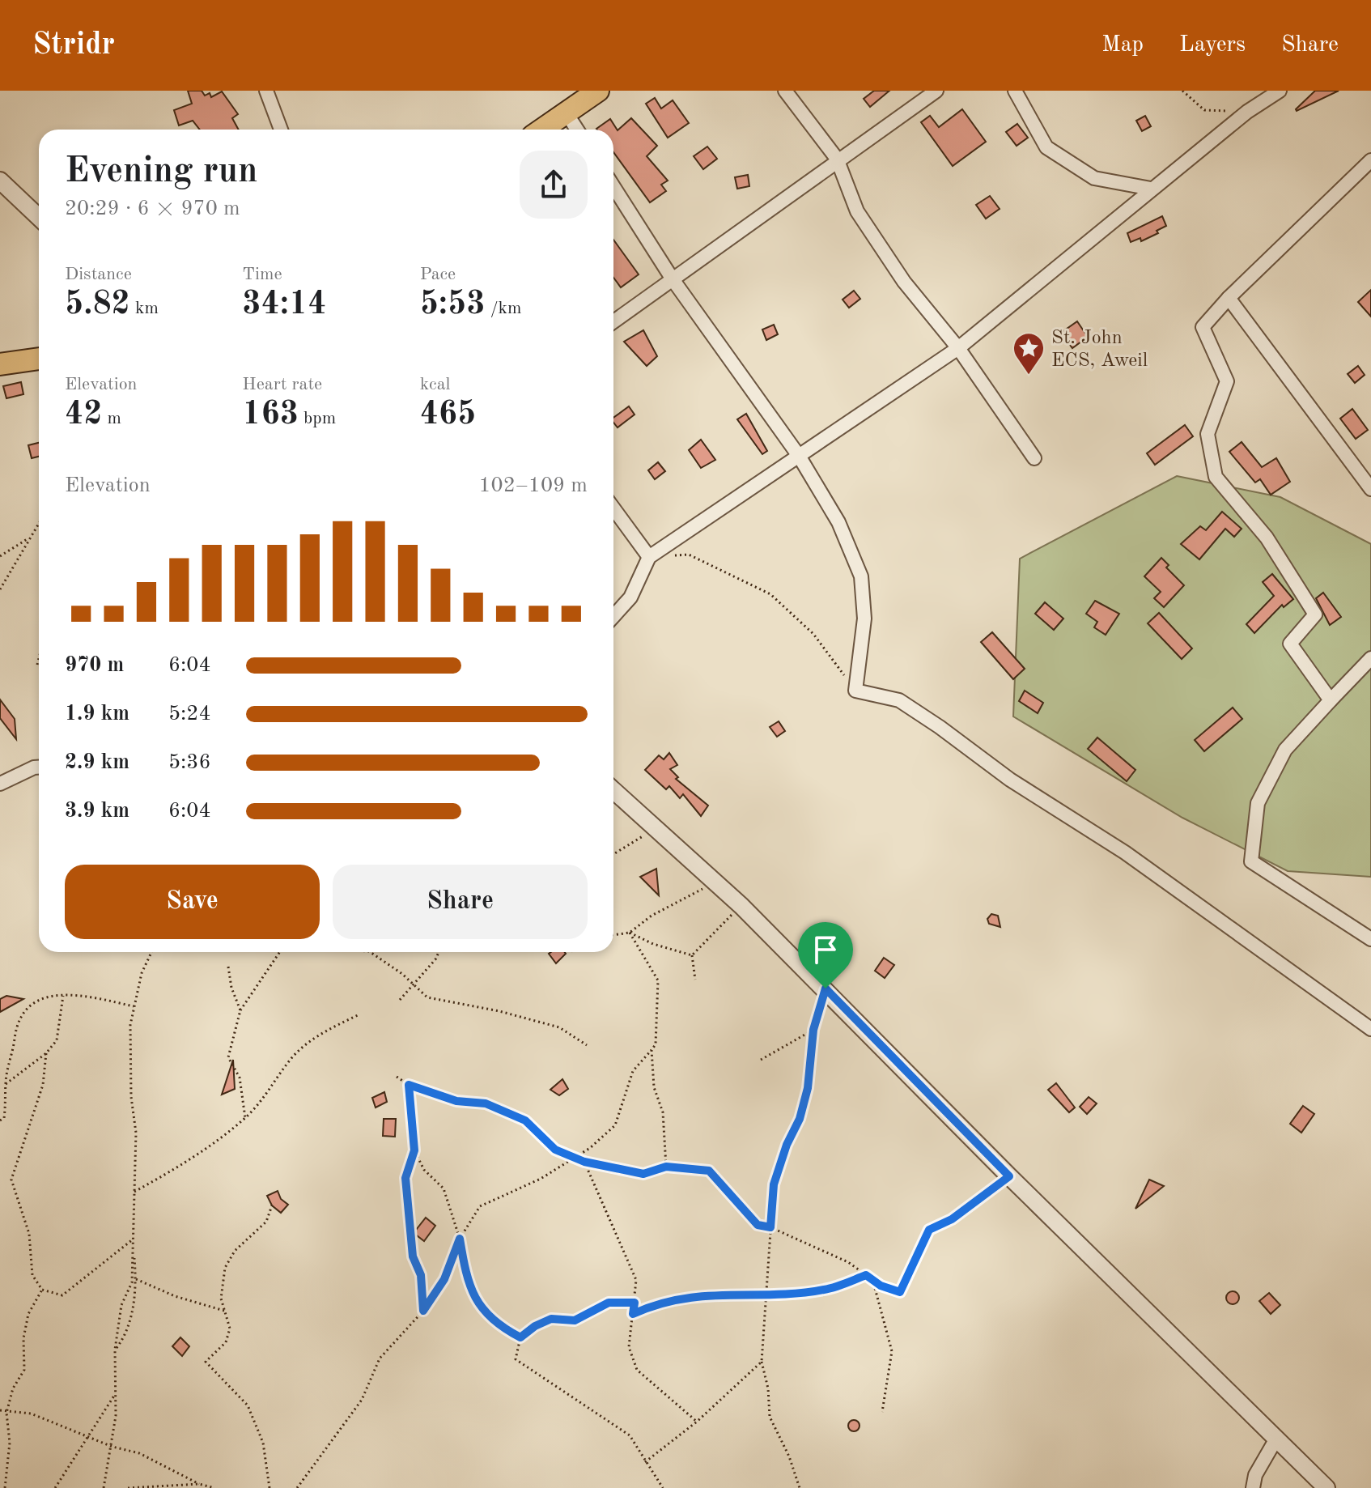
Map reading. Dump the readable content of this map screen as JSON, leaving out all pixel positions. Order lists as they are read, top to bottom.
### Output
{
  "places": {
    "place": ["St. John ECS, Aweil"]
  },
  "page": {
    "header": "Stridr",
    "nav": ["Map", "Layers", "Share"],
    "heading": ["Evening run", "20:29 · 6 × 970 m"],
    "stats": [
      ["Distance", "5.82 km"],
      ["Time", "34:14"],
      ["Pace", "5:53 /km"],
      ["Elevation", "42 m"],
      ["Heart rate", "163 bpm"],
      ["kcal", "465"]
    ],
    "chart": ["Elevation", "102–109 m"],
    "list": [
      {
        "name": "970 m",
        "note": "6:04"
      },
      {
        "name": "1.9 km",
        "note": "5:24"
      },
      {
        "name": "2.9 km",
        "note": "5:36"
      },
      {
        "name": "3.9 km",
        "note": "6:04"
      }
    ],
    "buttons": ["Save", "Share"]
  }
}
